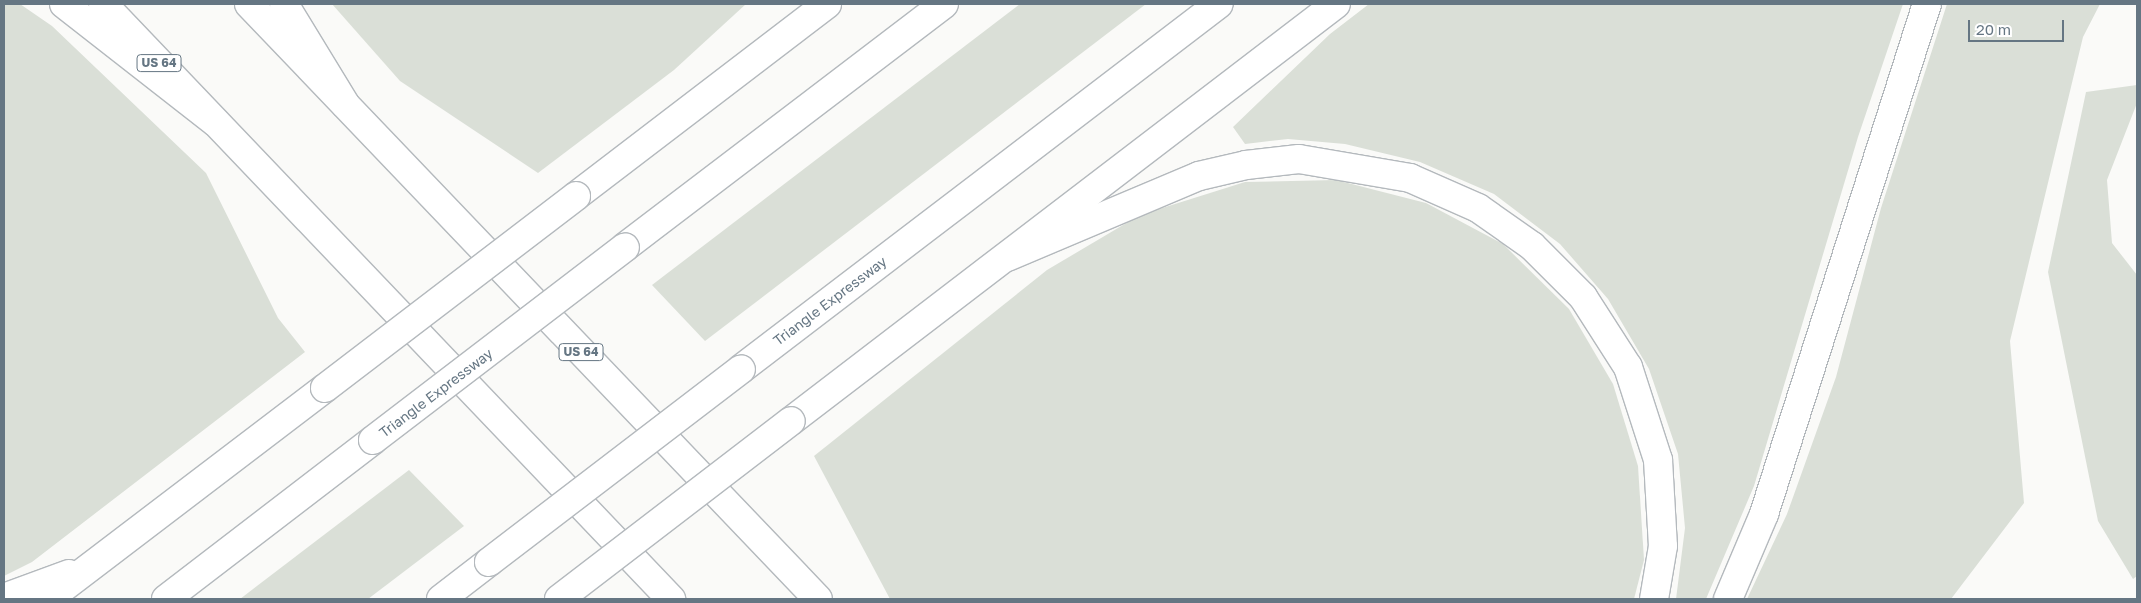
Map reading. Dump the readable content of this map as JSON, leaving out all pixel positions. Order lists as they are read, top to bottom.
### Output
{
  "streets": {
    "highway": ["US 64", "Triangle Expressway"]
  },
  "scale_bar": "20 m"
}
